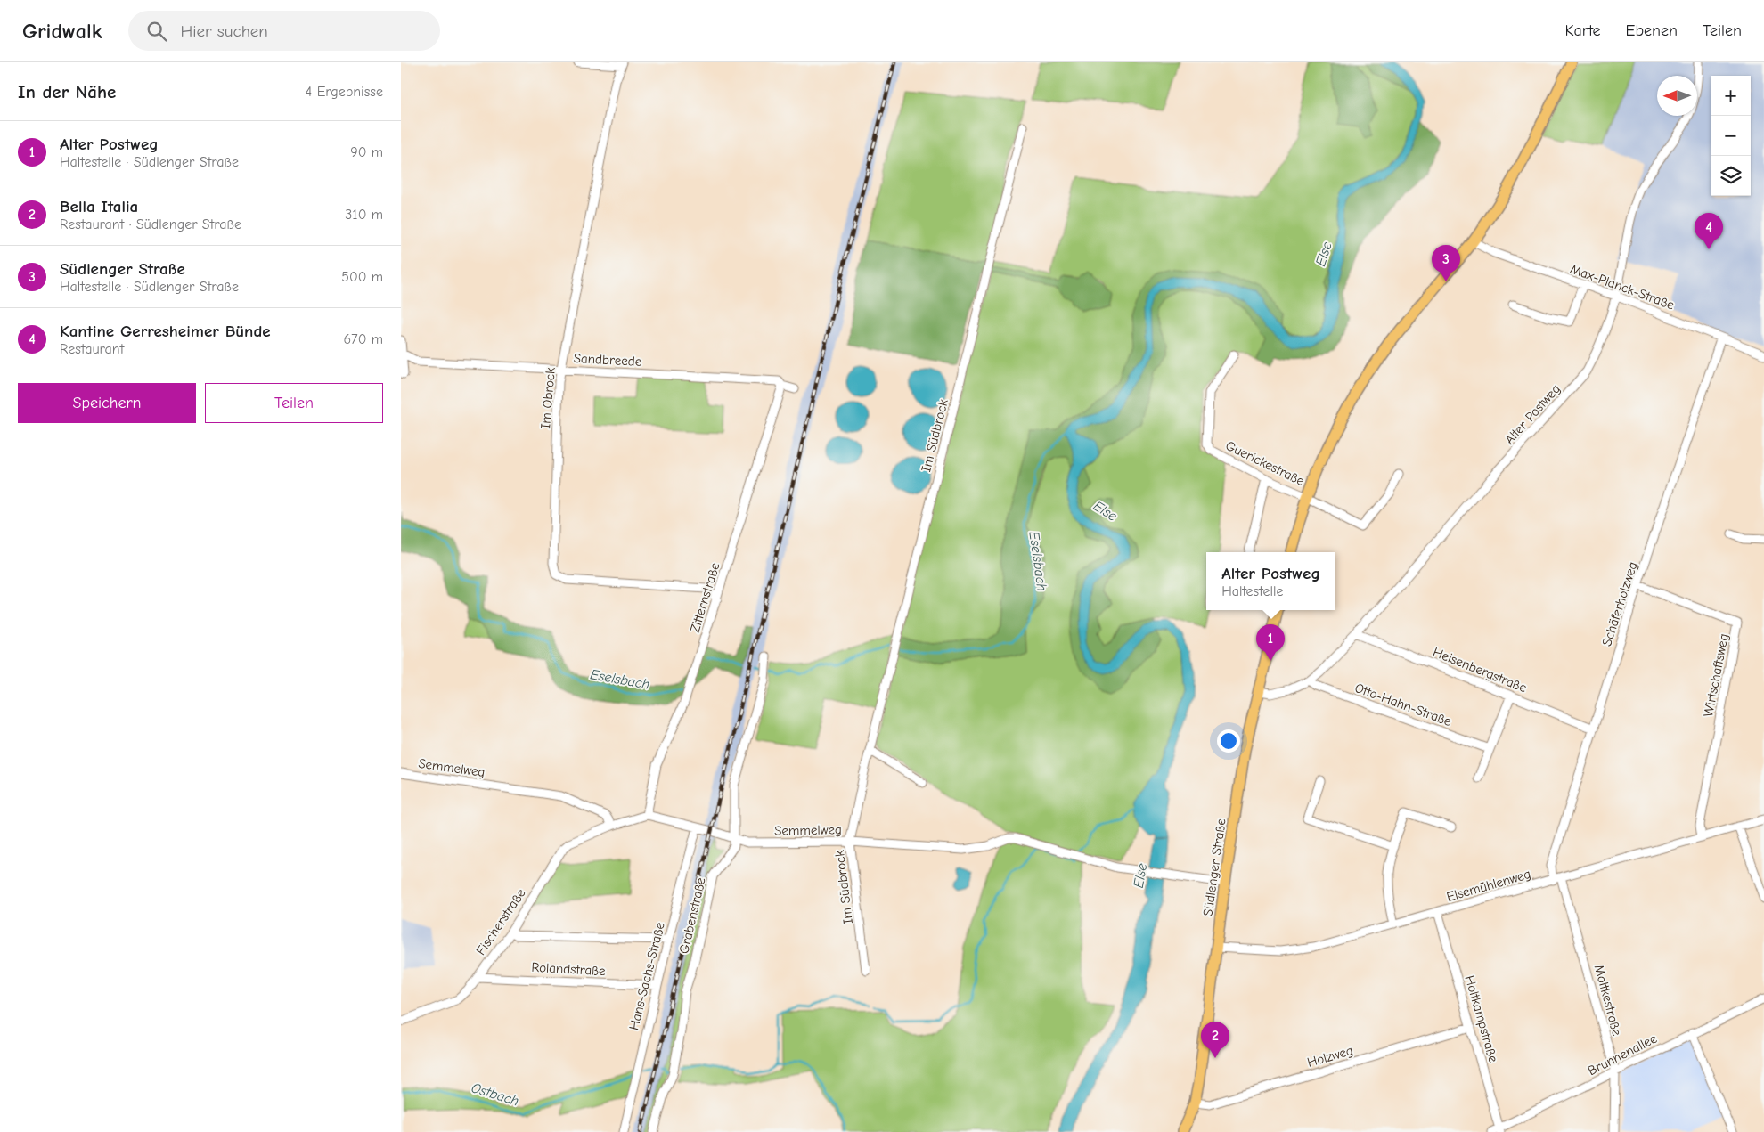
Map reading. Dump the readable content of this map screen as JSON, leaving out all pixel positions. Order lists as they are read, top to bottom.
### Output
{
  "streets": {
    "main road": ["Südlenger Straße"],
    "street": [
      "Max-Planck-Straße",
      "Sandbreede",
      "Im Obrock",
      "Alter Postweg",
      "Im Südbrock",
      "Guerickestraße",
      "Zitternstraße",
      "Schäferholzweg",
      "Heisenbergstraße",
      "Wirtschaftsweg",
      "Otto-Hahn-Straße",
      "Semmelweg",
      "Elsemühlenweg",
      "Grabenstraße",
      "Fischerstraße",
      "Rolandstraße",
      "Hans-Sachs-Straße",
      "Moltkestraße",
      "Holtkampstraße",
      "Brunnenallee",
      "Holzweg"
    ]
  },
  "crossings": [
    ["Max-Planck-Straße", "Alter Postweg"],
    ["Max-Planck-Straße", "Schäferholzweg"],
    ["Sandbreede", "Im Obrock"],
    ["Sandbreede", "Zitternstraße"],
    ["Im Obrock", "Zitternstraße"],
    ["Alter Postweg", "Heisenbergstraße"],
    ["Alter Postweg", "Otto-Hahn-Straße"],
    ["Alter Postweg", "Südlenger Straße"],
    ["Im Südbrock", "Semmelweg"],
    ["Zitternstraße", "Semmelweg"],
    ["Schäferholzweg", "Heisenbergstraße"],
    ["Schäferholzweg", "Wirtschaftsweg"],
    ["Schäferholzweg", "Elsemühlenweg"],
    ["Wirtschaftsweg", "Elsemühlenweg"],
    ["Semmelweg", "Südlenger Straße"],
    ["Semmelweg", "Grabenstraße"],
    ["Semmelweg", "Fischerstraße"],
    ["Semmelweg", "Hans-Sachs-Straße"],
    ["Südlenger Straße", "Elsemühlenweg"],
    ["Südlenger Straße", "Holzweg"],
    ["Elsemühlenweg", "Moltkestraße"],
    ["Elsemühlenweg", "Holtkampstraße"],
    ["Fischerstraße", "Rolandstraße"],
    ["Rolandstraße", "Hans-Sachs-Straße"],
    ["Moltkestraße", "Brunnenallee"],
    ["Holtkampstraße", "Brunnenallee"],
    ["Holtkampstraße", "Holzweg"]
  ],
  "water": ["Else", "Eselsbach", "Ostbach"],
  "north": "left",
  "page": {
    "header": "Gridwalk",
    "search": "Hier suchen",
    "nav": ["Karte", "Ebenen", "Teilen"],
    "heading": ["In der Nähe", "4 Ergebnisse"],
    "map_buttons": ["+", "−"],
    "list": [
      {
        "mark": "1",
        "name": "Alter Postweg",
        "note": "Haltestelle · Südlenger Straße",
        "value": "90 m"
      },
      {
        "mark": "2",
        "name": "Bella Italia",
        "note": "Restaurant · Südlenger Straße",
        "value": "310 m"
      },
      {
        "mark": "3",
        "name": "Südlenger Straße",
        "note": "Haltestelle · Südlenger Straße",
        "value": "500 m"
      },
      {
        "mark": "4",
        "name": "Kantine Gerresheimer Bünde",
        "note": "Restaurant",
        "value": "670 m"
      }
    ],
    "pins": [
      "4",
      "3",
      "1",
      "2"
    ],
    "buttons": ["Speichern", "Teilen"],
    "popup": ["Alter Postweg", "Haltestelle"]
  }
}
